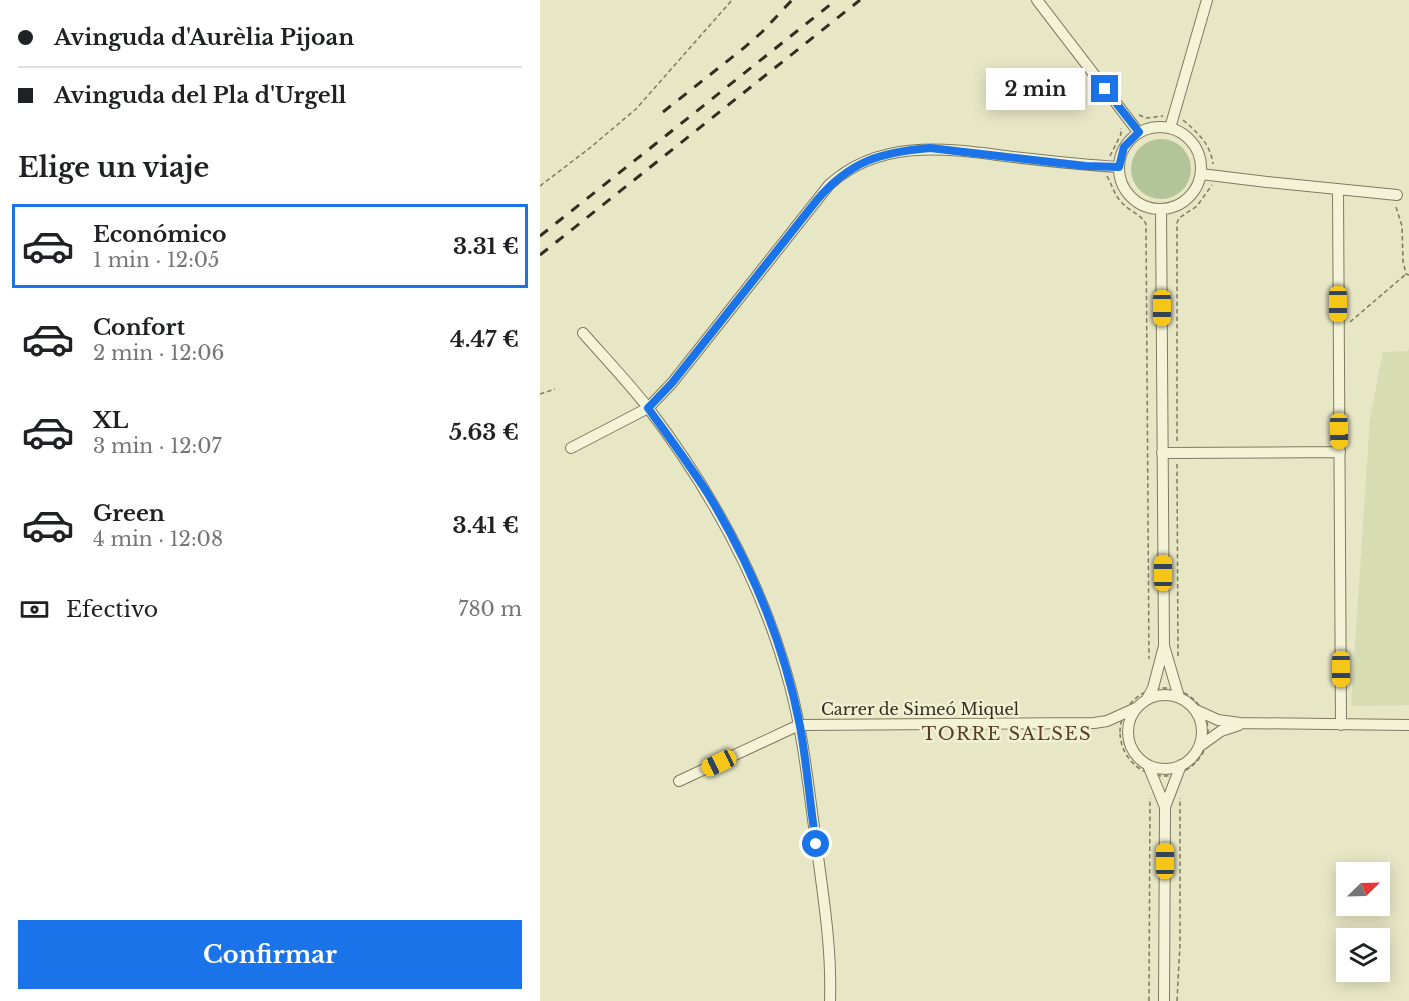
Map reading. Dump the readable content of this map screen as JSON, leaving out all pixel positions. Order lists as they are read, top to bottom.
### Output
{
  "streets": {
    "street": ["Carrer de Simeó Miquel"]
  },
  "districts": ["TORRE SALSES"],
  "north": "top right",
  "page": {
    "banner": ["Avinguda d'Aurèlia Pijoan", "Avinguda del Pla d'Urgell"],
    "bubble": "2 min",
    "heading": "Elige un viaje",
    "list": [
      {
        "name": "Económico",
        "note": "1 min · 12:05",
        "value": "3.31 €"
      },
      {
        "name": "Confort",
        "note": "2 min · 12:06",
        "value": "4.47 €"
      },
      {
        "name": "XL",
        "note": "3 min · 12:07",
        "value": "5.63 €"
      },
      {
        "name": "Green",
        "note": "4 min · 12:08",
        "value": "3.41 €"
      }
    ],
    "pay": ["Efectivo", "780 m"],
    "buttons": "Confirmar"
  }
}
